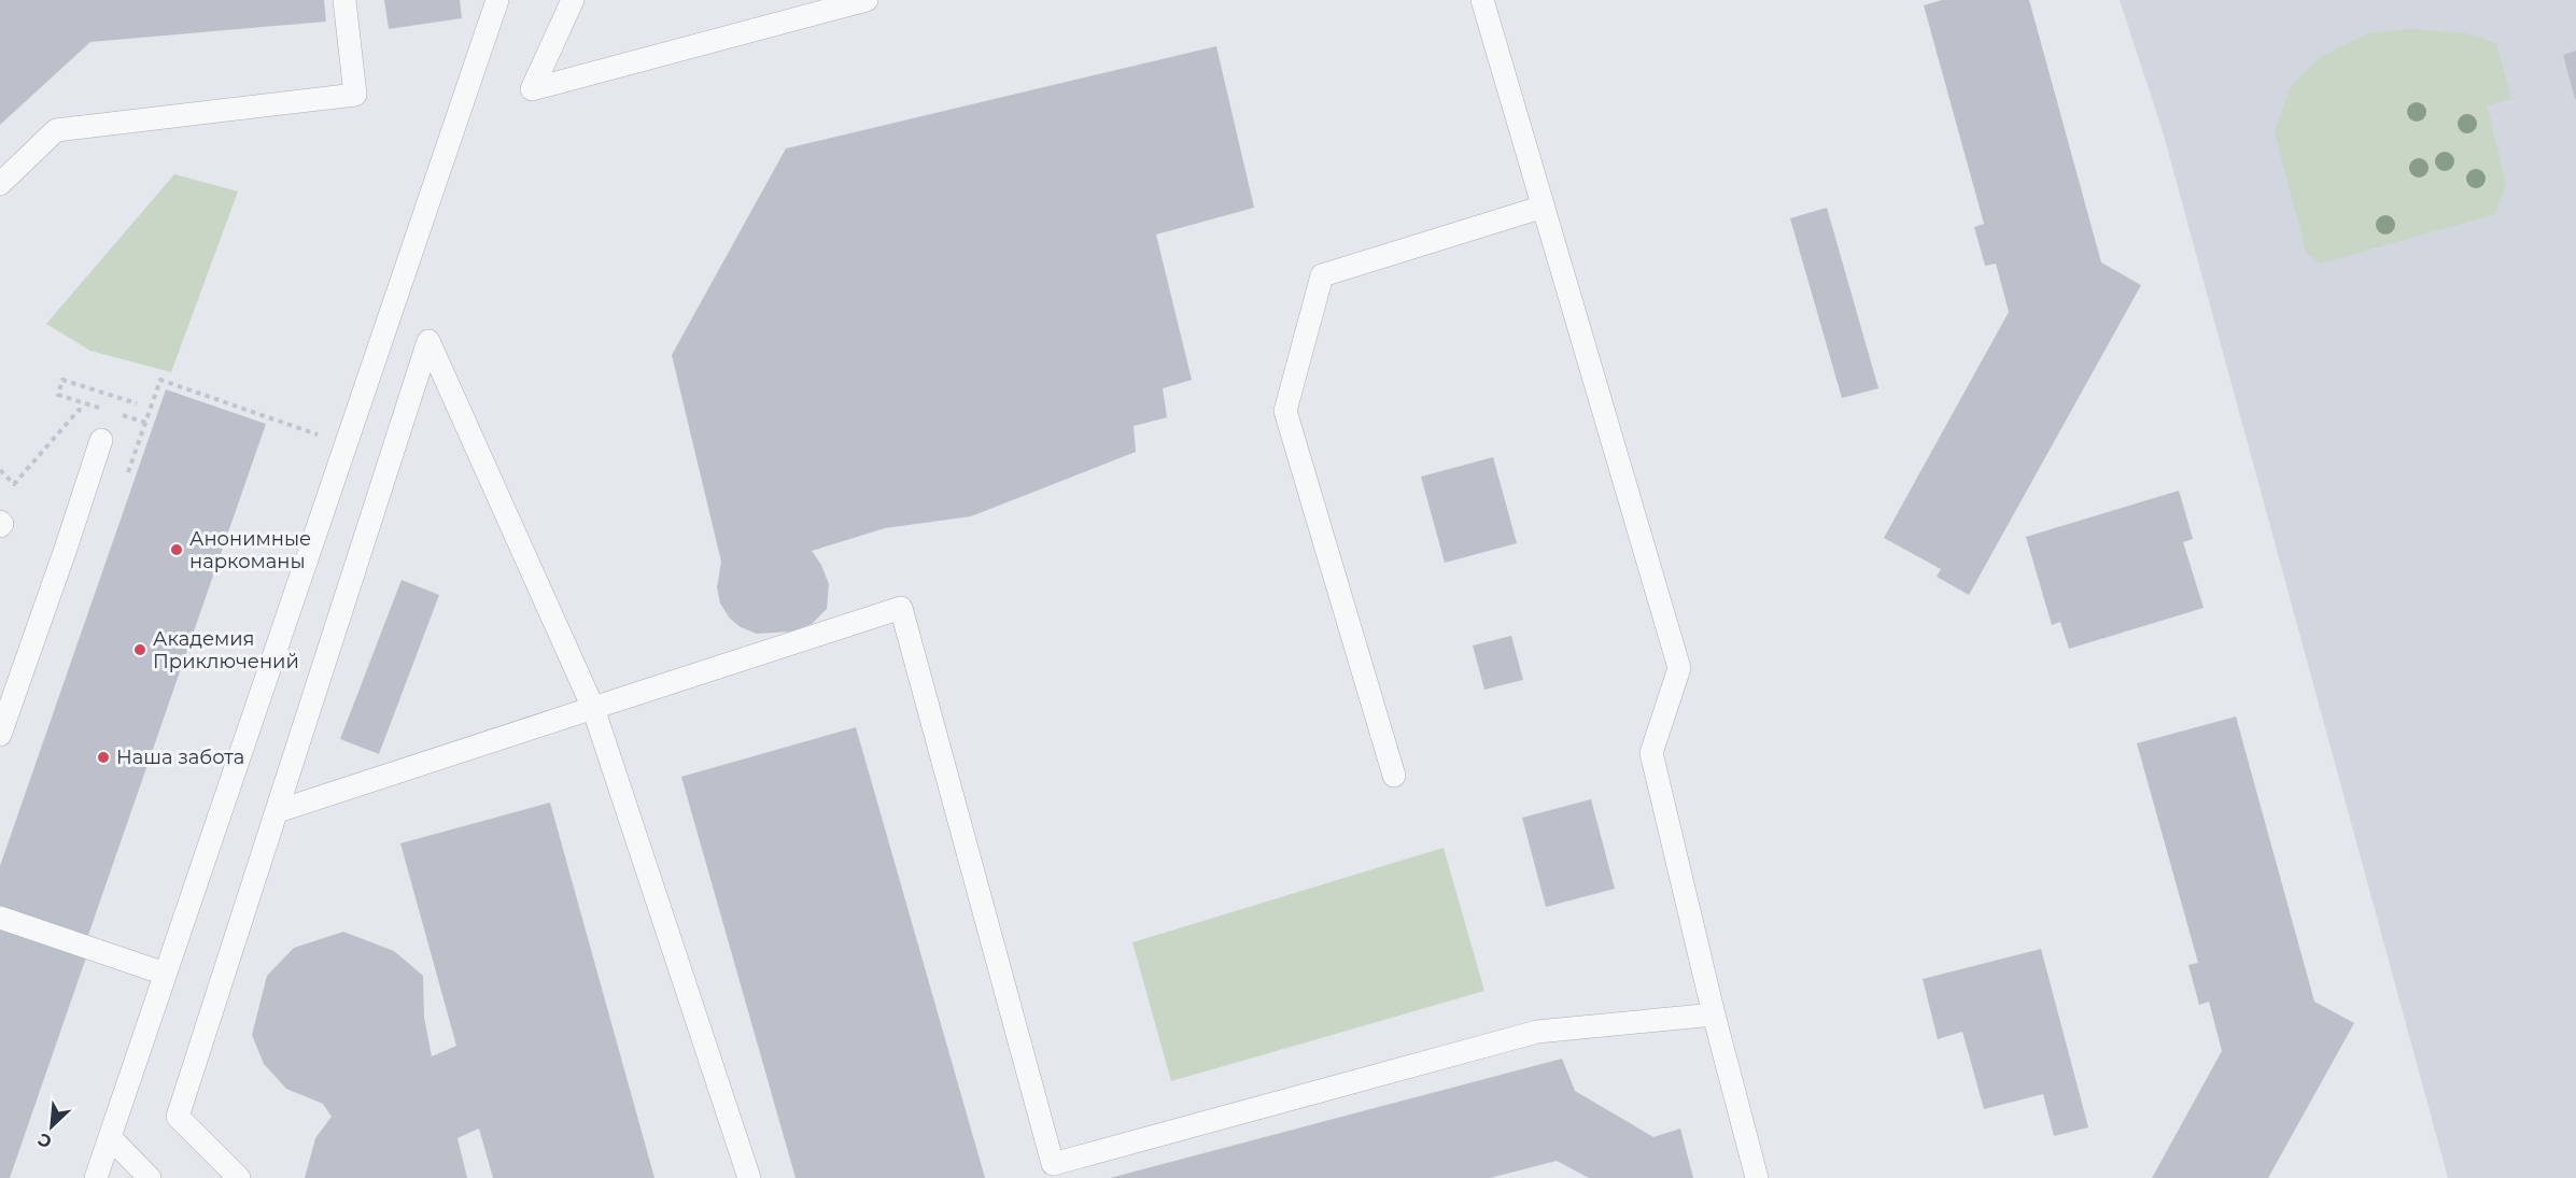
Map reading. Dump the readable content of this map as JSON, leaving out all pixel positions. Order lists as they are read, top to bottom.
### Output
{
  "places": ["Анонимные наркоманы", "Академия Приключений", "Наша забота"],
  "north": "bottom left"
}
